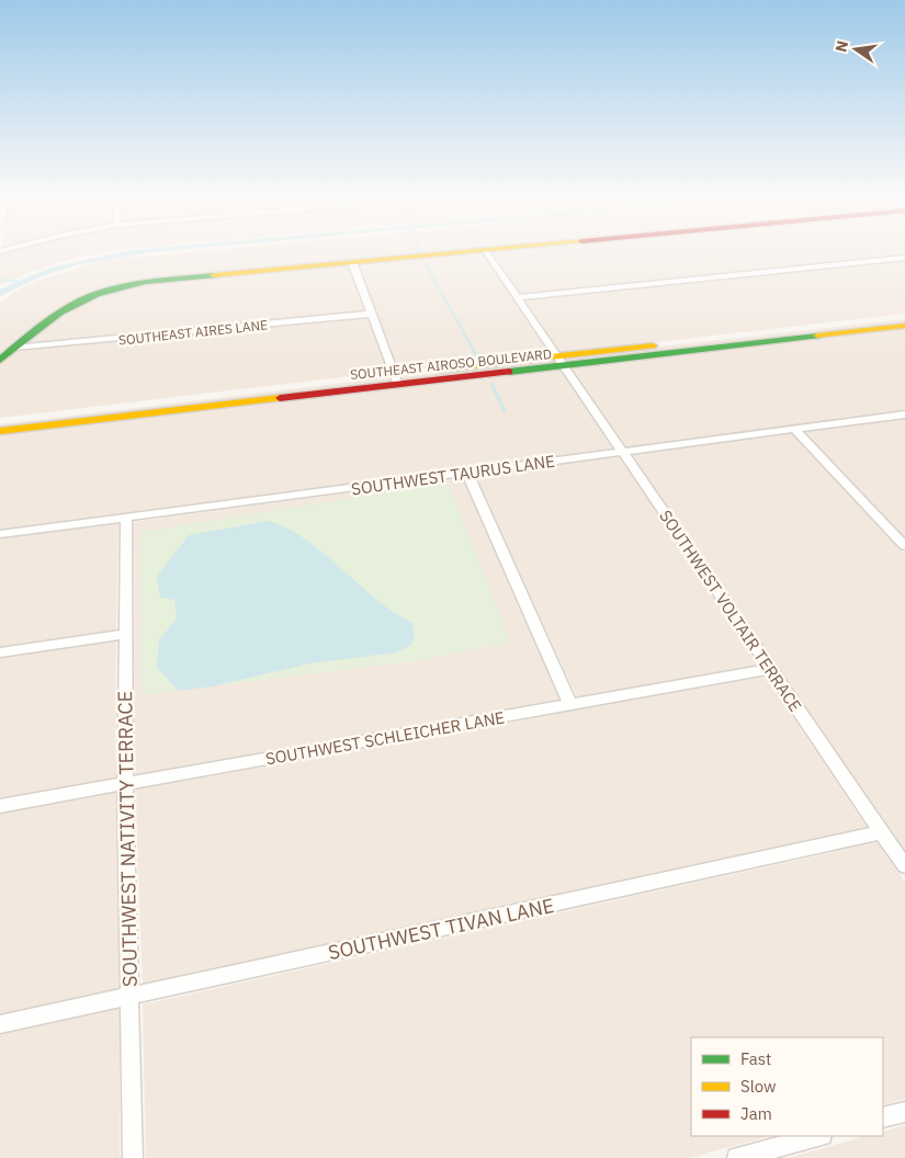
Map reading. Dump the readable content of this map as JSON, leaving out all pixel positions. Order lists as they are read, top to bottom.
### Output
{
  "streets": {
    "main road": ["SOUTHEAST AIROSO BOULEVARD"],
    "street": [
      "SOUTHEAST AIRES LANE",
      "SOUTHWEST TAURUS LANE",
      "SOUTHWEST VOLTAIR TERRACE",
      "SOUTHWEST SCHLEICHER LANE",
      "SOUTHWEST NATIVITY TERRACE",
      "SOUTHWEST TIVAN LANE"
    ]
  },
  "crossings": [
    ["SOUTHEAST AIROSO BOULEVARD", "SOUTHWEST VOLTAIR TERRACE"],
    ["SOUTHWEST TAURUS LANE", "SOUTHWEST VOLTAIR TERRACE"],
    ["SOUTHWEST TAURUS LANE", "SOUTHWEST NATIVITY TERRACE"],
    ["SOUTHWEST VOLTAIR TERRACE", "SOUTHWEST SCHLEICHER LANE"],
    ["SOUTHWEST VOLTAIR TERRACE", "SOUTHWEST TIVAN LANE"],
    ["SOUTHWEST SCHLEICHER LANE", "SOUTHWEST NATIVITY TERRACE"],
    ["SOUTHWEST NATIVITY TERRACE", "SOUTHWEST TIVAN LANE"]
  ],
  "legend": ["Fast", "Slow", "Jam"],
  "north": "left"
}
